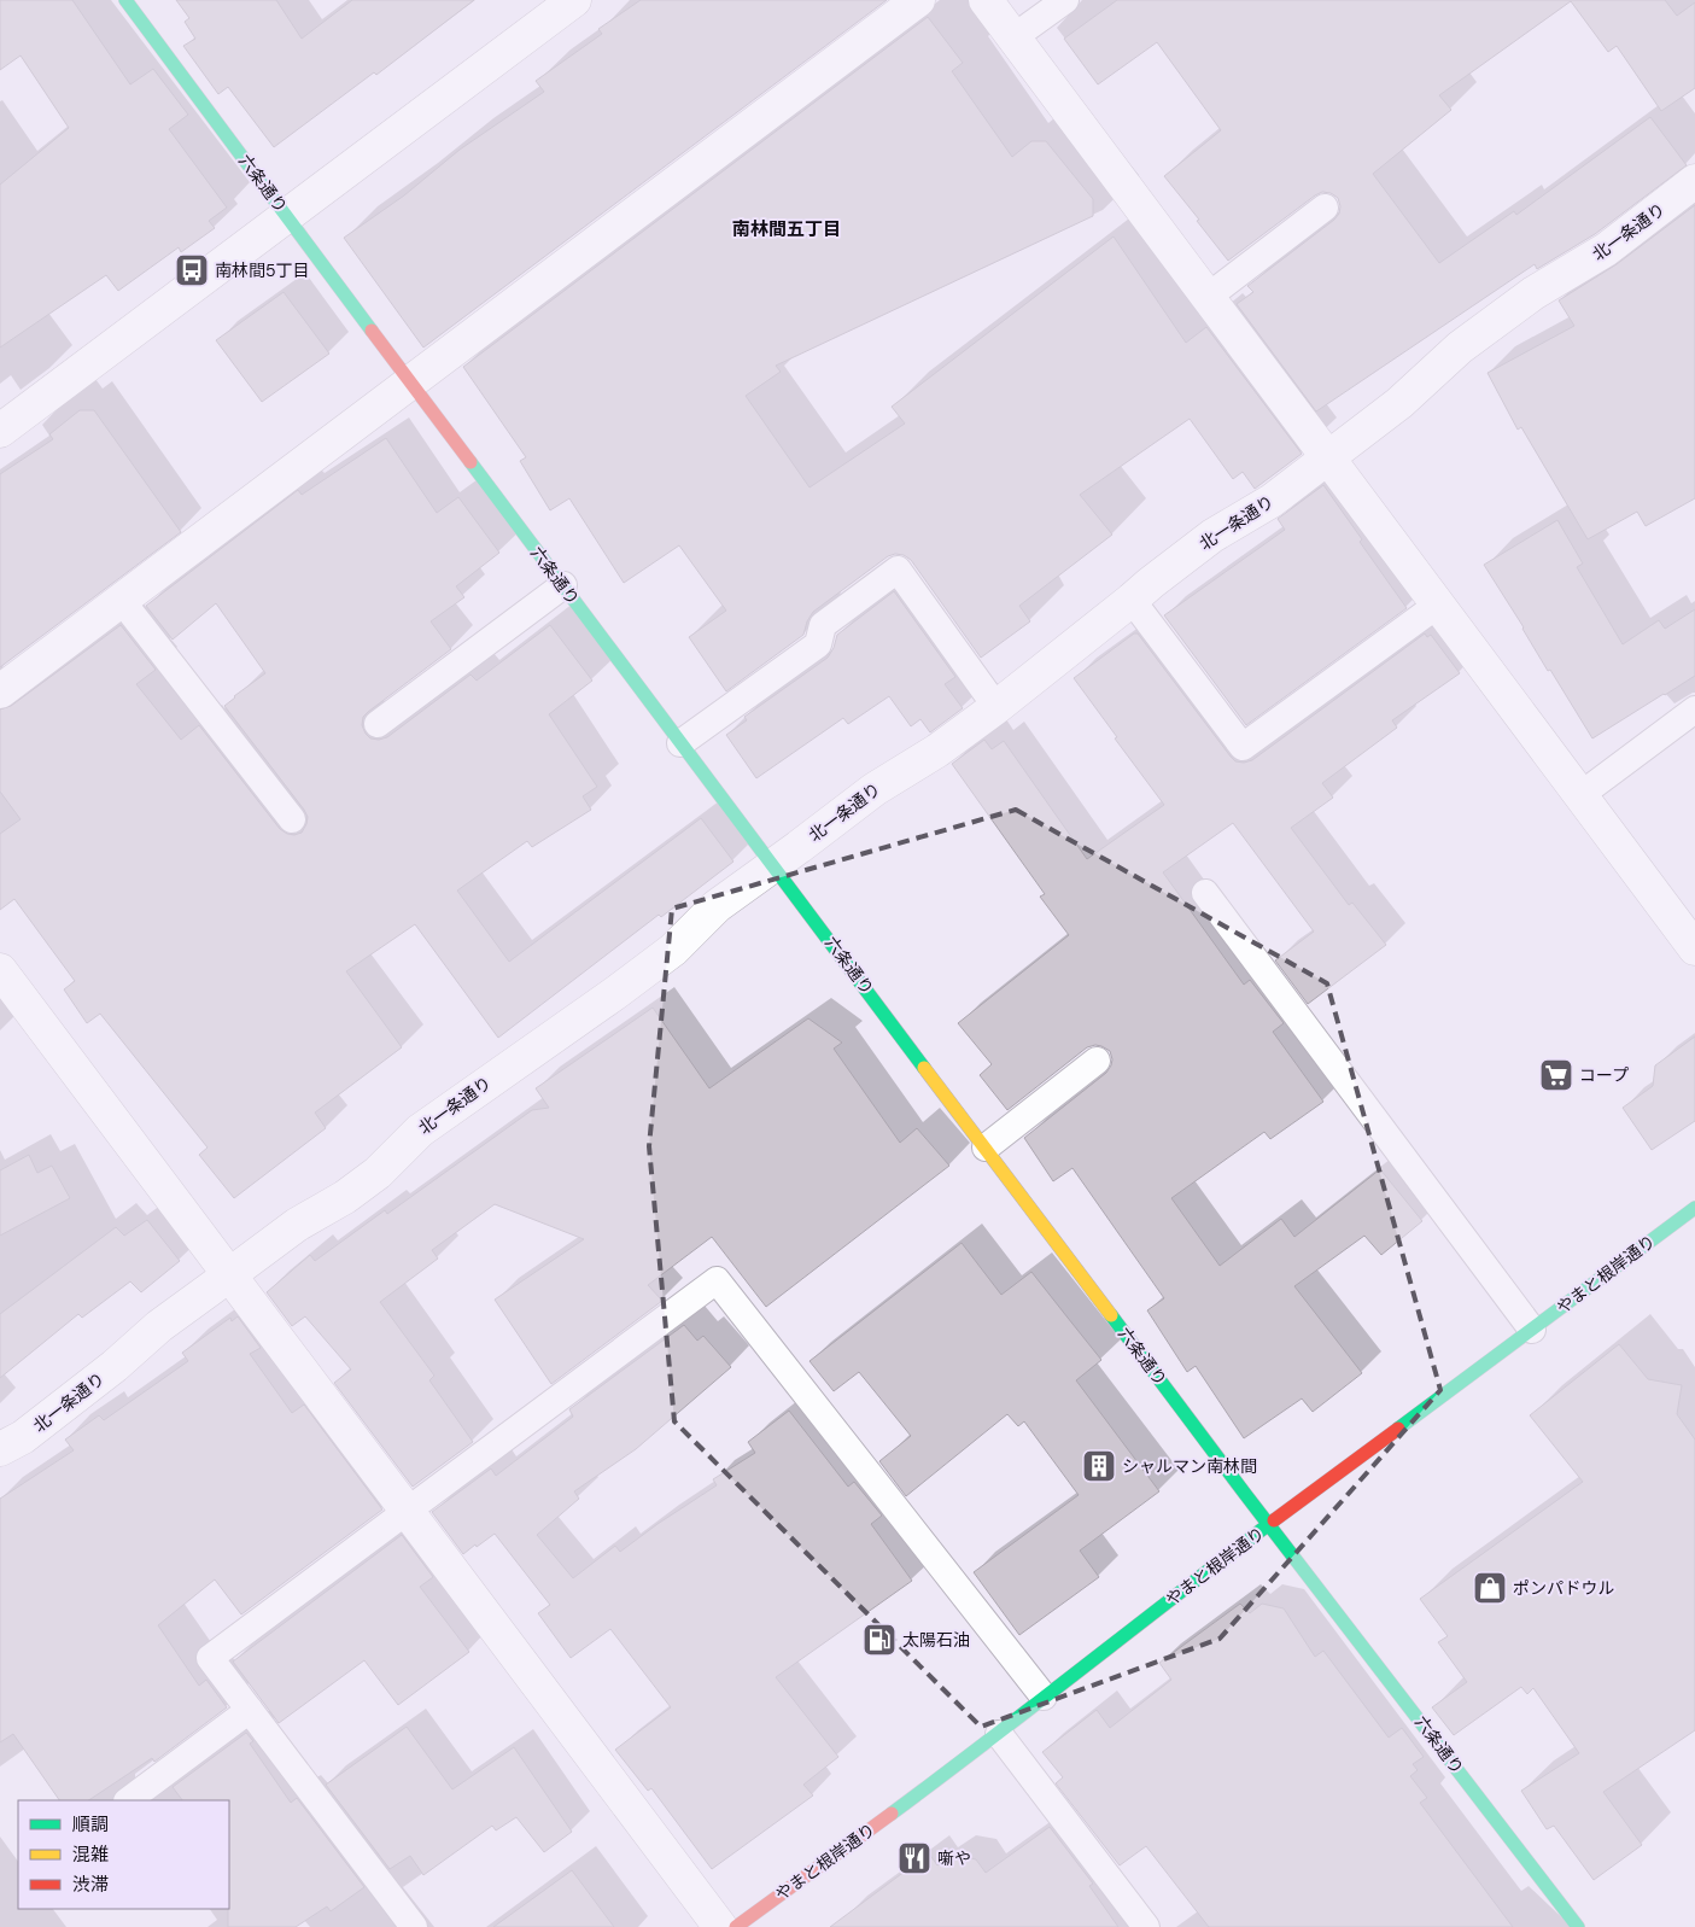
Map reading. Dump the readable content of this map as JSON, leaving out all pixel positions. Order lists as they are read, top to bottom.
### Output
{
  "streets": {
    "street": ["六条通り", "北一条通り", "やまと根岸通り"]
  },
  "crossings": [
    ["六条通り", "北一条通り"],
    ["六条通り", "やまと根岸通り"]
  ],
  "districts": ["南林間五丁目"],
  "places": {
    "bus stop": ["南林間5丁目"],
    "supermarket": ["コープ"],
    "building": ["シャルマン南林間"],
    "shop": ["ポンパドウル"],
    "fuel station": ["太陽石油"],
    "restaurant": ["噺や"]
  },
  "legend": ["順調", "混雑", "渋滞"]
}
